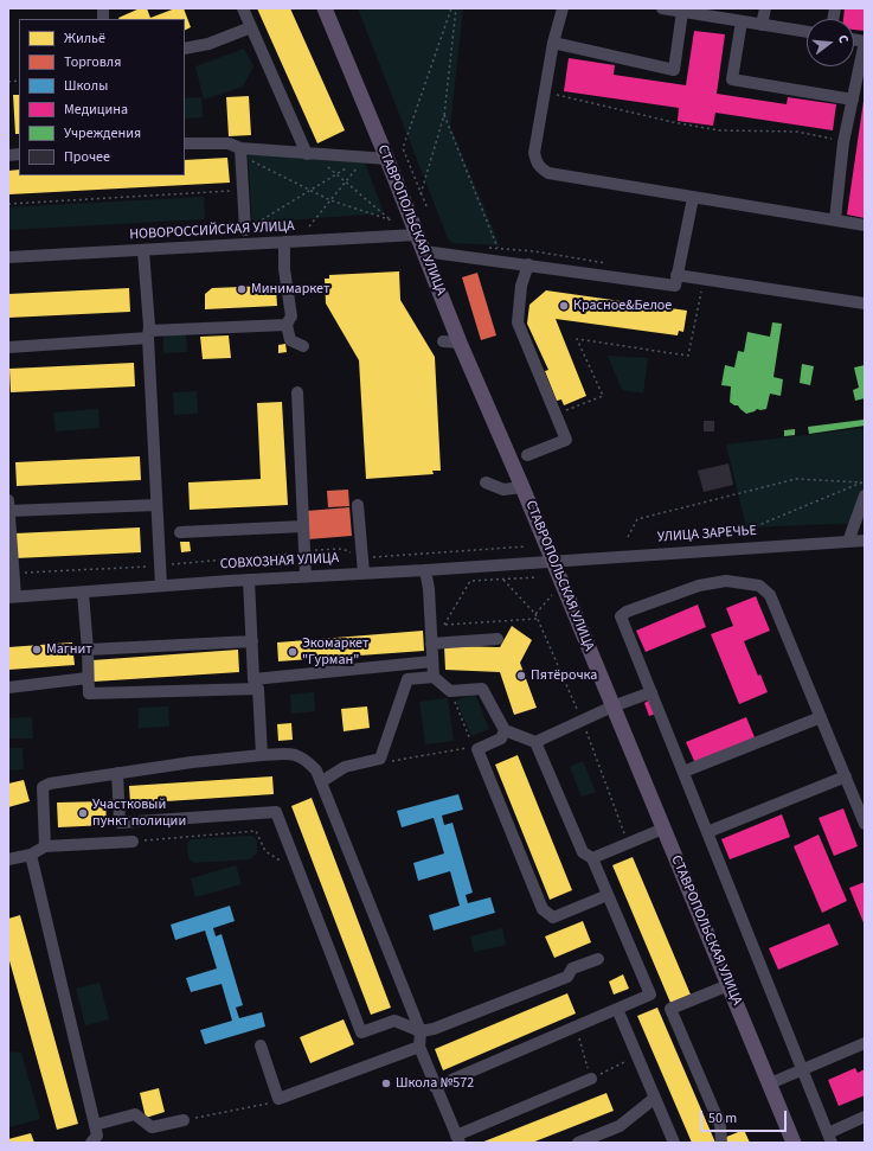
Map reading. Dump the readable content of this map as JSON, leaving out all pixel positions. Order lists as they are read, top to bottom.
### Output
{
  "streets": {
    "main road": ["СТАВРОПОЛЬСКАЯ УЛИЦА"],
    "street": ["НОВОРОССИЙСКАЯ УЛИЦА", "УЛИЦА ЗАРЕЧЬЕ", "СОВХОЗНАЯ УЛИЦА"]
  },
  "crossings": [
    ["СТАВРОПОЛЬСКАЯ УЛИЦА", "НОВОРОССИЙСКАЯ УЛИЦА"],
    ["СТАВРОПОЛЬСКАЯ УЛИЦА", "УЛИЦА ЗАРЕЧЬЕ"],
    ["СТАВРОПОЛЬСКАЯ УЛИЦА", "СОВХОЗНАЯ УЛИЦА"],
    ["УЛИЦА ЗАРЕЧЬЕ", "СОВХОЗНАЯ УЛИЦА"]
  ],
  "places": [
    "Минимаркет",
    "Красное&Белое",
    "Магнит",
    "Экомаркет \"Гурман\"",
    "Пятёрочка",
    "Участковый пункт полиции",
    "Школа №572"
  ],
  "legend": [
    "Жильё",
    "Торговля",
    "Школы",
    "Медицина",
    "Учреждения",
    "Прочее"
  ],
  "scale_bar": "50 m",
  "north": "right"
}
